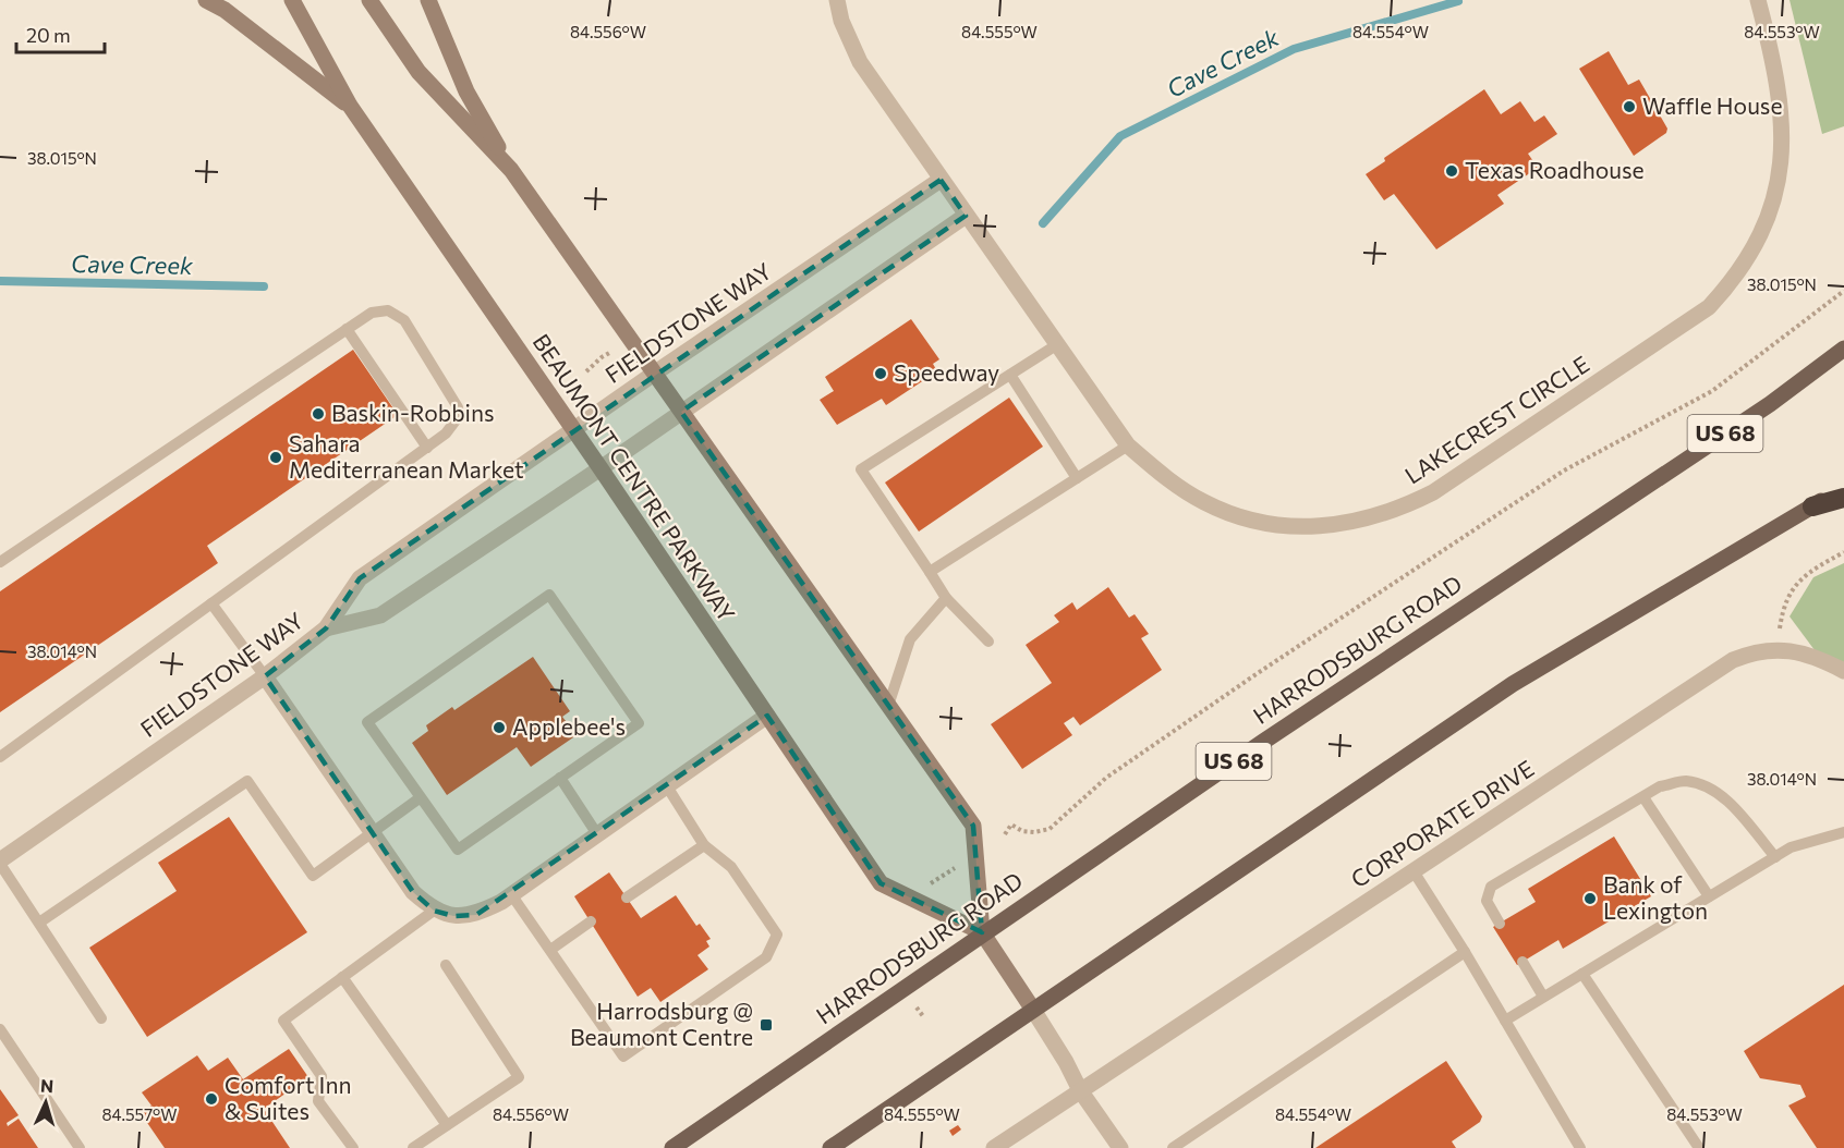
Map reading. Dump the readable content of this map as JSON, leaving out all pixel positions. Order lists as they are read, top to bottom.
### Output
{
  "streets": {
    "main road": ["US 68", "HARRODSBURG ROAD"],
    "street": [
      "FIELDSTONE WAY",
      "LAKECREST CIRCLE",
      "BEAUMONT CENTRE PARKWAY",
      "CORPORATE DRIVE"
    ]
  },
  "crossings": [
    ["FIELDSTONE WAY", "LAKECREST CIRCLE"],
    ["FIELDSTONE WAY", "BEAUMONT CENTRE PARKWAY"],
    ["BEAUMONT CENTRE PARKWAY", "HARRODSBURG ROAD"]
  ],
  "water": ["Cave Creek"],
  "places": {
    "other": [
      "Waffle House",
      "Texas Roadhouse",
      "Speedway",
      "Baskin-Robbins",
      "Sahara Mediterranean Market",
      "Applebee's",
      "Bank of Lexington",
      "Comfort Inn & Suites"
    ],
    "transit": ["Harrodsburg @ Beaumont Centre"]
  },
  "scale_bar": "20 m",
  "north": "top",
  "coordinates": [
    "84.556°W",
    "84.555°W",
    "84.554°W",
    "84.553°W",
    "38.015°N",
    "38.014°N",
    "84.557°W"
  ]
}
